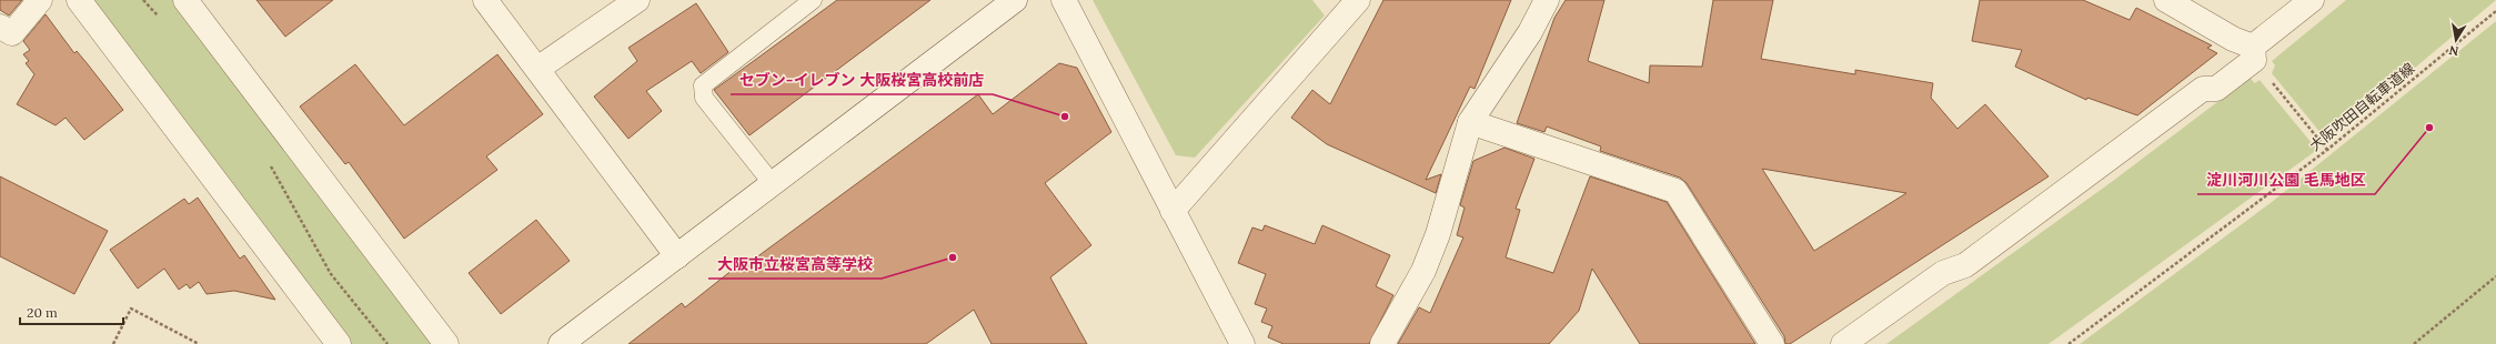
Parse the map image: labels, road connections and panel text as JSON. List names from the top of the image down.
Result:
{
  "streets": {
    "path": ["大阪吹田自転車道線"]
  },
  "places": ["セブン-イレブン 大阪桜宮高校前店", "淀川河川公園 毛馬地区", "大阪市立桜宮高等学校"],
  "scale_bar": "20 m",
  "north": "bottom"
}
